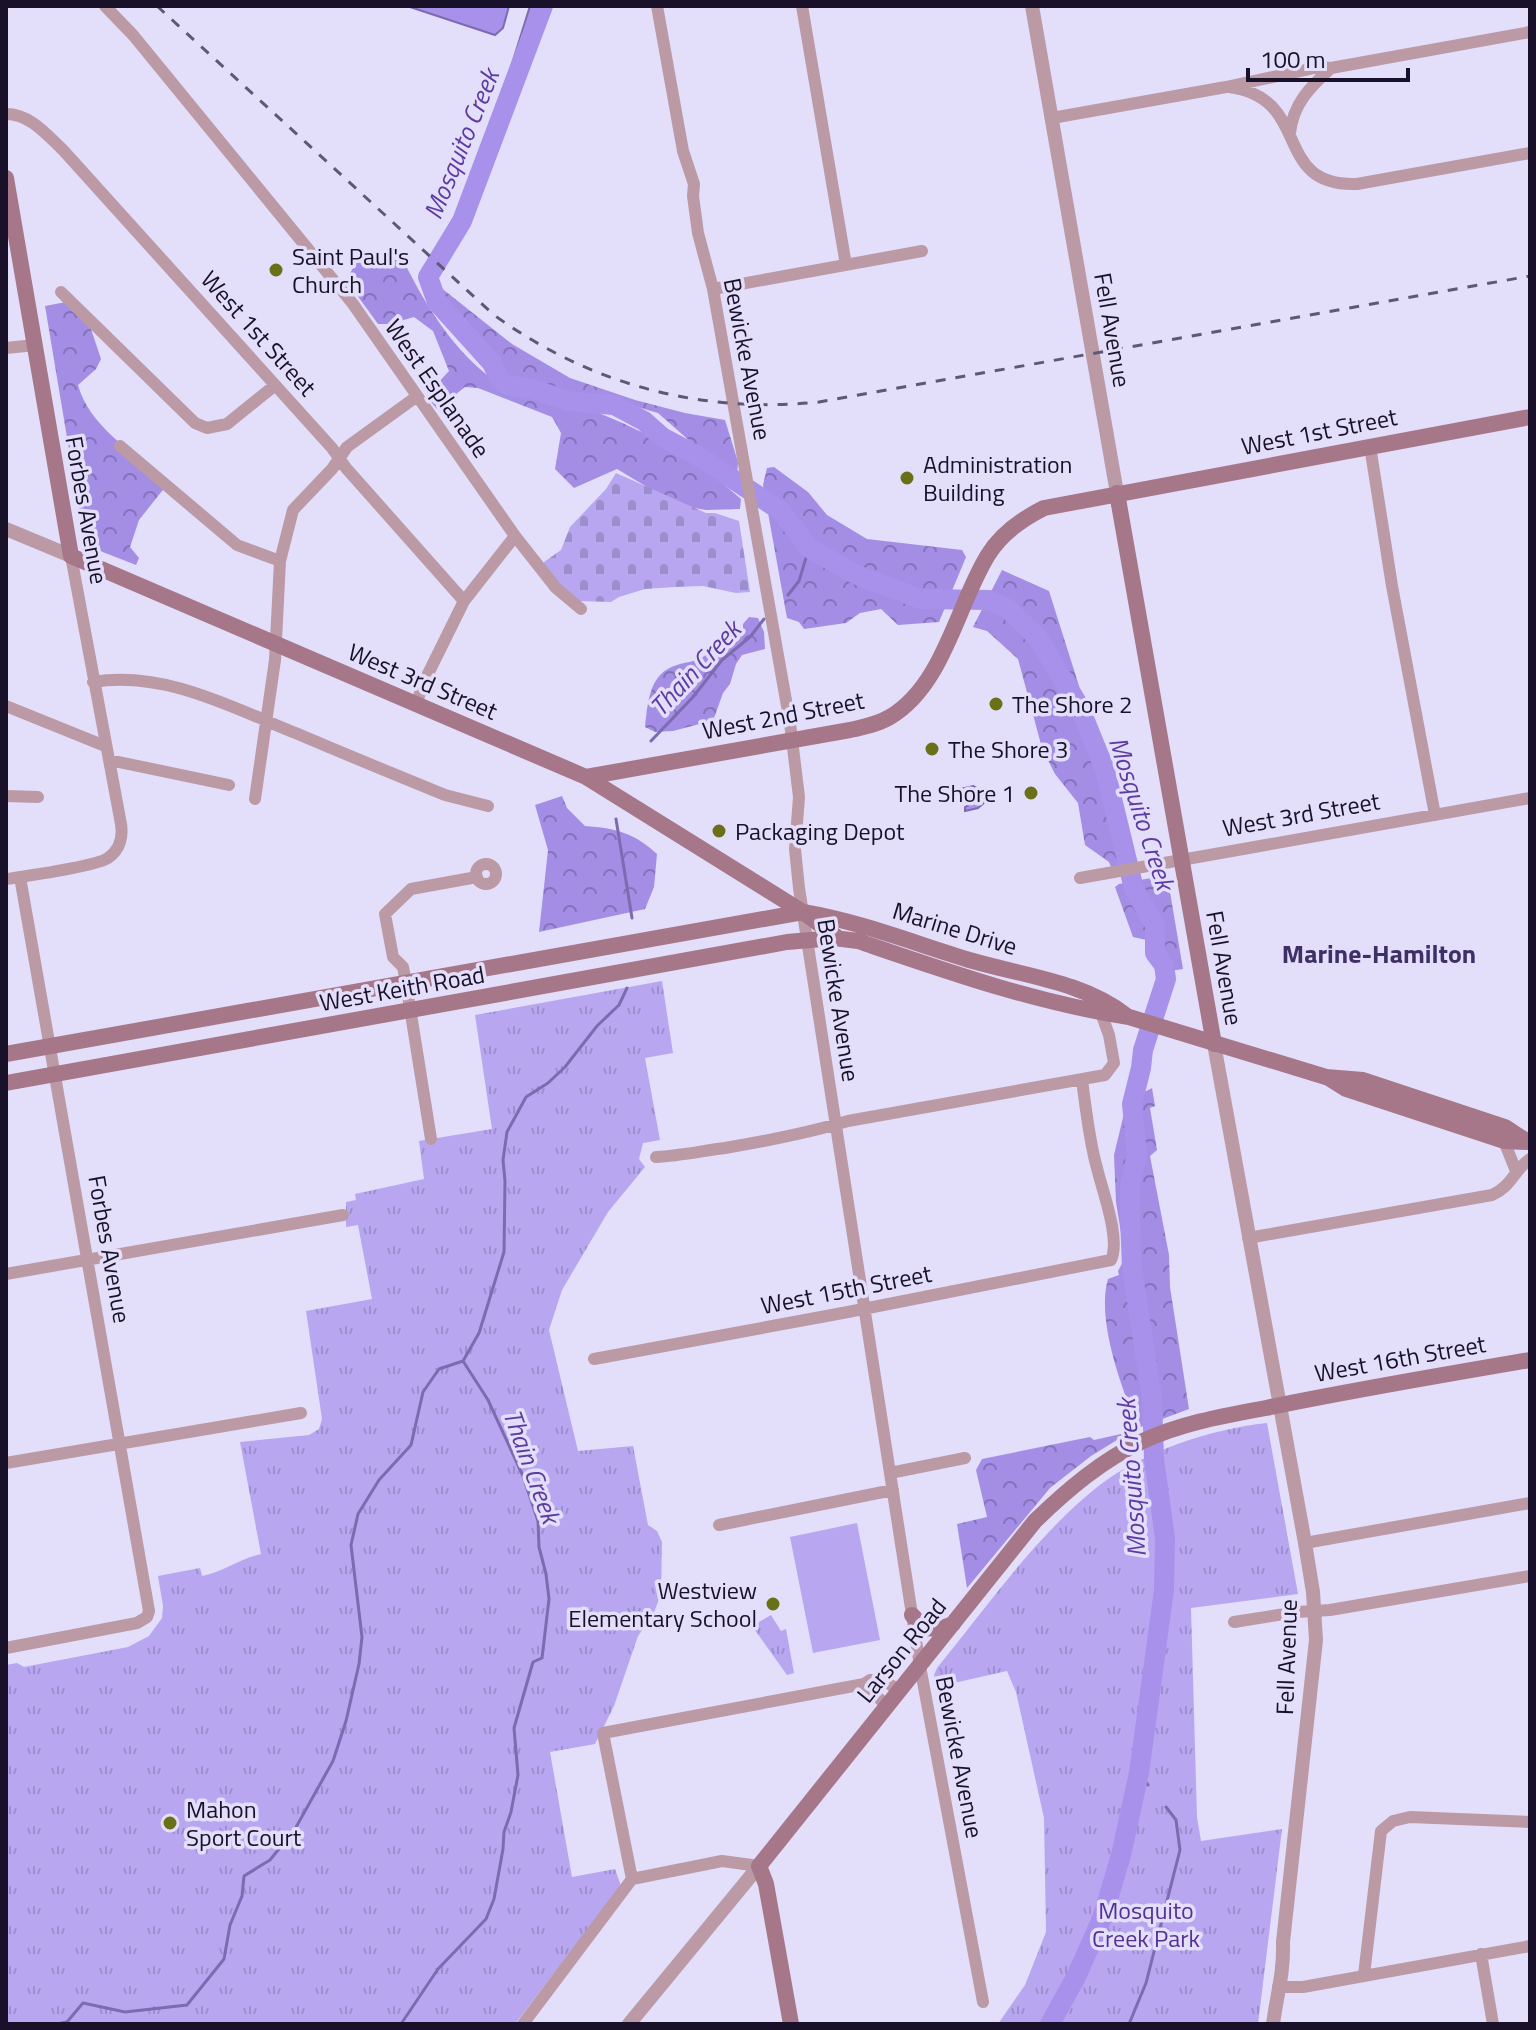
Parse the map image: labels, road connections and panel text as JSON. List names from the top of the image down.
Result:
{
  "streets": {
    "main road": [
      "Fell Avenue",
      "West 1st Street",
      "Forbes Avenue",
      "West 3rd Street",
      "West 2nd Street",
      "Marine Drive",
      "West Keith Road",
      "West 16th Street",
      "Larson Road"
    ],
    "street": ["Bewicke Avenue", "West Esplanade", "West 15th Street"]
  },
  "crossings": [
    ["Fell Avenue", "West 1st Street"],
    ["Fell Avenue", "West 3rd Street"],
    ["Fell Avenue", "West 2nd Street"],
    ["Fell Avenue", "Marine Drive"],
    ["Fell Avenue", "West 16th Street"],
    ["Fell Avenue", "Larson Road"],
    ["West 1st Street", "West 2nd Street"],
    ["Bewicke Avenue", "West 3rd Street"],
    ["Bewicke Avenue", "West 2nd Street"],
    ["Bewicke Avenue", "Marine Drive"],
    ["Bewicke Avenue", "West Keith Road"],
    ["Bewicke Avenue", "West 15th Street"],
    ["Bewicke Avenue", "Larson Road"],
    ["Forbes Avenue", "West 3rd Street"],
    ["Forbes Avenue", "West Keith Road"],
    ["West 3rd Street", "West 2nd Street"],
    ["West 3rd Street", "Marine Drive"],
    ["West 3rd Street", "West Keith Road"],
    ["Marine Drive", "West Keith Road"],
    ["West 16th Street", "Larson Road"]
  ],
  "districts": ["Marine-Hamilton"],
  "water": ["Mosquito Creek", "Thain Creek"],
  "parks": ["Mosquito Creek Park"],
  "places": [
    "Saint Paul's Church",
    "Administration Building",
    "The Shore 2",
    "The Shore 3",
    "The Shore 1",
    "Packaging Depot",
    "Westview Elementary School",
    "Mahon Sport Court"
  ],
  "scale_bar": "100 m"
}
